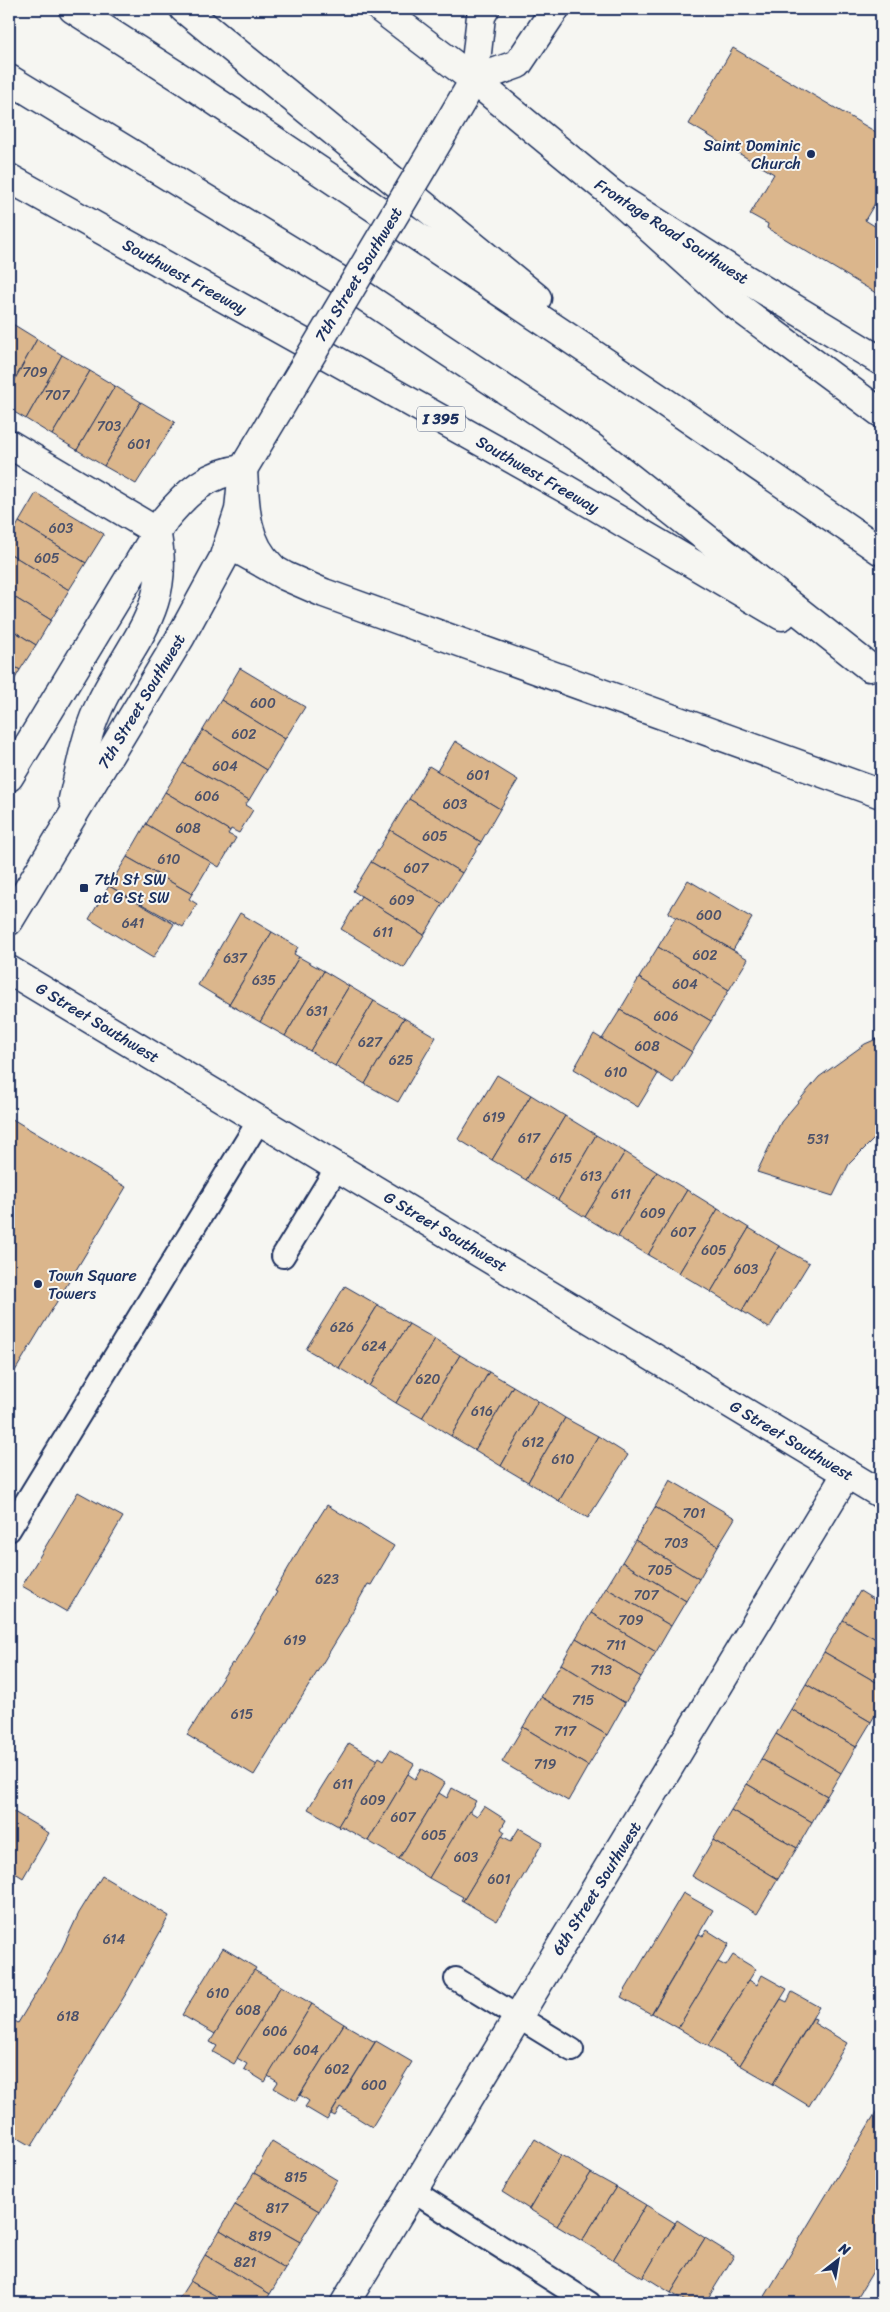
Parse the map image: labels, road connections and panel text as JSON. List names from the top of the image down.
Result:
{
  "streets": {
    "main road": [
      "Frontage Road Southwest",
      "7th Street Southwest",
      "Southwest Freeway",
      "I 395",
      "G Street Southwest",
      "6th Street Southwest"
    ]
  },
  "crossings": [
    ["Frontage Road Southwest", "7th Street Southwest"],
    ["G Street Southwest", "6th Street Southwest"]
  ],
  "places": {
    "other": ["Saint Dominic Church", "Town Square Towers"],
    "transit": ["7th St SW at G St SW"]
  },
  "house_numbers": [
    "709",
    "707",
    "703",
    "601",
    "603",
    "605",
    "600",
    "602",
    "604",
    "601",
    "606",
    "603",
    "608",
    "605",
    "610",
    "607",
    "609",
    "600",
    "641",
    "611",
    "602",
    "637",
    "635",
    "604",
    "631",
    "606",
    "627",
    "608",
    "625",
    "610",
    "619",
    "617",
    "531",
    "615",
    "613",
    "611",
    "609",
    "607",
    "605",
    "603",
    "626",
    "624",
    "620",
    "616",
    "612",
    "610",
    "701",
    "703",
    "705",
    "623",
    "707",
    "709",
    "619",
    "711",
    "713",
    "715",
    "615",
    "717",
    "719",
    "611",
    "609",
    "607",
    "605",
    "603",
    "601",
    "614",
    "610",
    "608",
    "618",
    "606",
    "604",
    "602",
    "600",
    "815",
    "817",
    "819",
    "821"
  ],
  "north": "top right"
}
